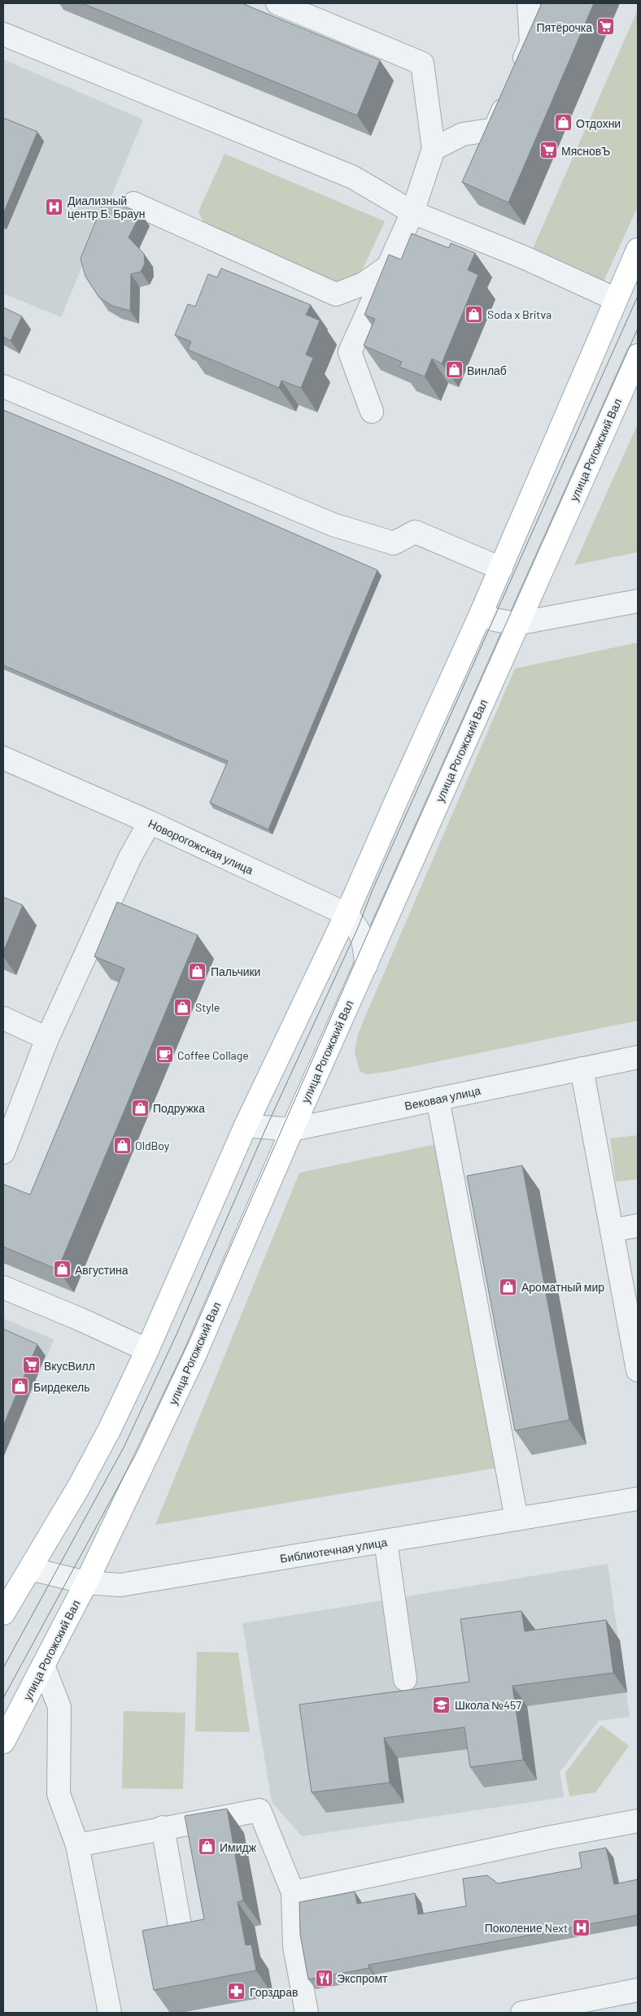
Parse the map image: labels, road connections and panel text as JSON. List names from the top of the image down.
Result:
{
  "streets": {
    "main road": ["улица Рогожский Вал"],
    "street": ["Новорогожская улица", "Вековая улица", "Библиотечная улица"]
  },
  "crossings": [
    ["улица Рогожский Вал", "Новорогожская улица"],
    ["улица Рогожский Вал", "Вековая улица"],
    ["улица Рогожский Вал", "Библиотечная улица"]
  ],
  "places": {
    "supermarket": ["Пятёрочка", "МясновЪ", "ВкусВилл"],
    "shop": [
      "Отдохни",
      "Soda x Britva",
      "Винлаб",
      "Пальчики",
      "Style",
      "Подружка",
      "OldBoy",
      "Августина",
      "Ароматный мир",
      "Бирдекель",
      "Имидж"
    ],
    "hospital": ["Диализный центр Б. Браун", "Поколение Next"],
    "cafe": ["Coffee Collage"],
    "school or university": ["Школа №457"],
    "restaurant": ["Экспромт"],
    "pharmacy": ["Горздрав"]
  }
}
